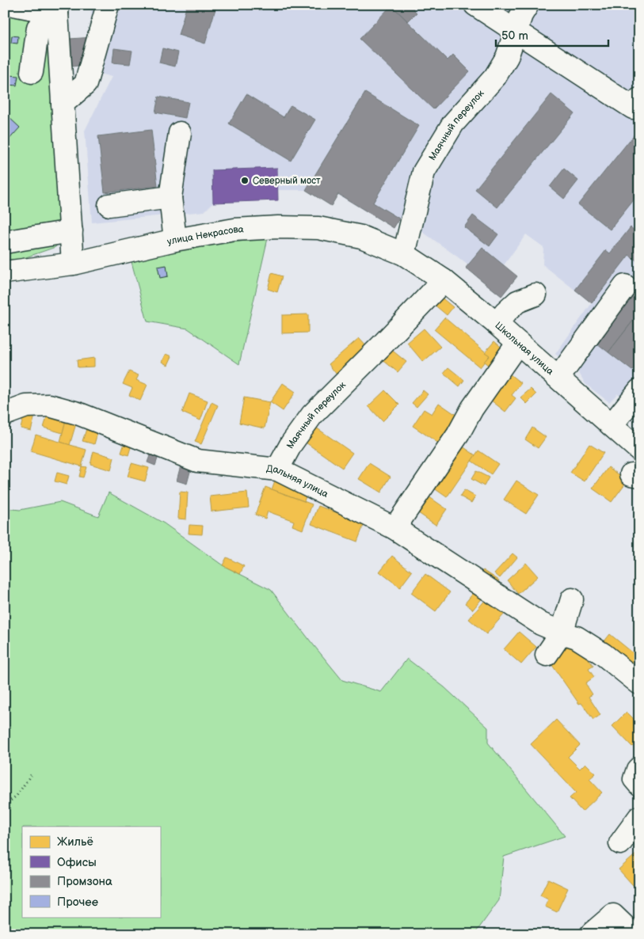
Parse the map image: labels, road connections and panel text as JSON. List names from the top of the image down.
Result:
{
  "streets": {
    "street": [
      "Маячный переулок",
      "улица Некрасова",
      "Школьная улица",
      "Дальняя улица"
    ]
  },
  "crossings": [
    ["Маячный переулок", "улица Некрасова"],
    ["Маячный переулок", "Школьная улица"],
    ["Маячный переулок", "Дальняя улица"],
    ["улица Некрасова", "Школьная улица"]
  ],
  "places": ["Северный мост"],
  "legend": [
    "Жильё",
    "Офисы",
    "Промзона",
    "Прочее"
  ],
  "scale_bar": "50 m"
}
